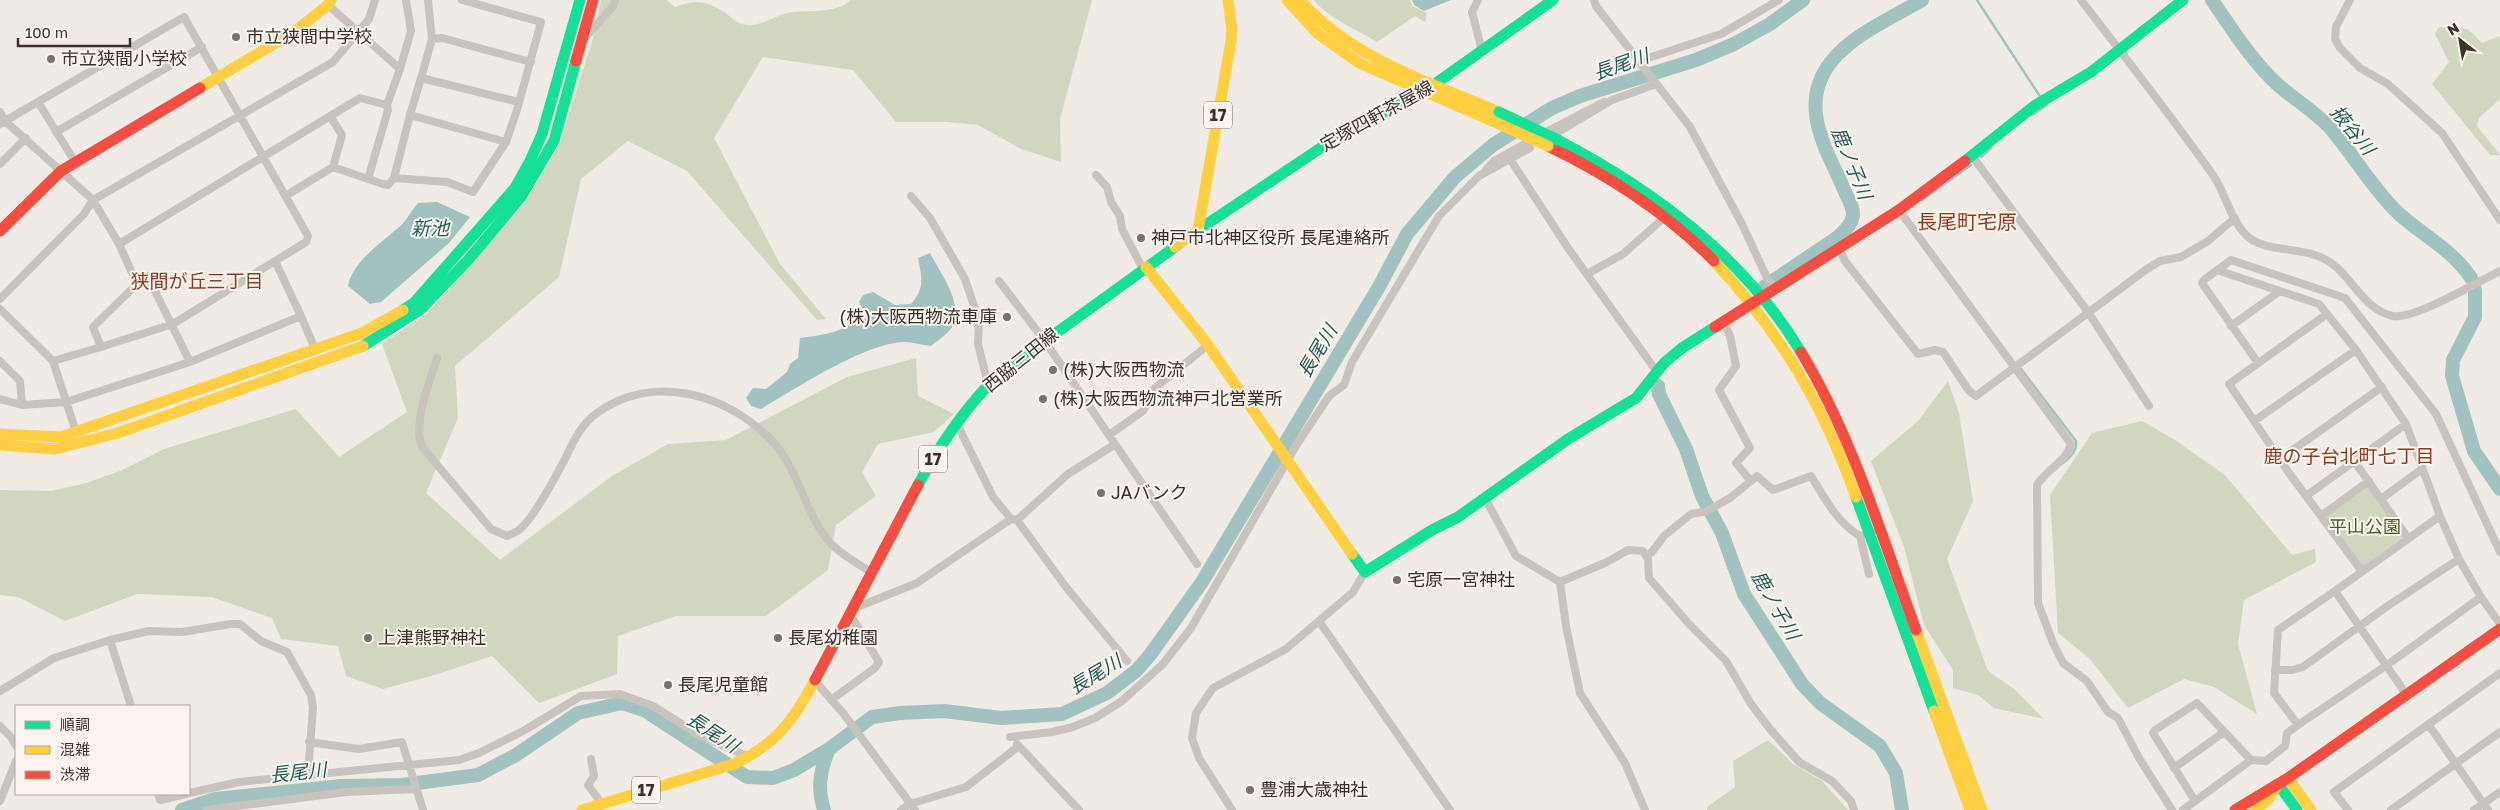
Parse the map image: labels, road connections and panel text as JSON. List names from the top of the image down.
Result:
{
  "streets": {
    "street": ["17", "定塚四軒茶屋線", "西脇三田線"]
  },
  "crossings": [
    ["17", "定塚四軒茶屋線"],
    ["17", "西脇三田線"],
    ["定塚四軒茶屋線", "西脇三田線"]
  ],
  "districts": ["長尾町宅原", "狭間が丘三丁目", "鹿の子台北町七丁目"],
  "water": [
    "長尾川",
    "掖谷川",
    "鹿ノ子川",
    "新池"
  ],
  "parks": ["平山公園"],
  "places": [
    "市立狭間中学校",
    "市立狭間小学校",
    "神戸市北神区役所 長尾連絡所",
    "(株)大阪西物流車庫",
    "(株)大阪西物流",
    "(株)大阪西物流神戸北営業所",
    "JAバンク",
    "宅原一宮神社",
    "上津熊野神社",
    "長尾幼稚園",
    "長尾児童館",
    "豊浦大歳神社"
  ],
  "legend": ["順調", "混雑", "渋滞"],
  "scale_bar": "100 m",
  "north": "top left"
}
